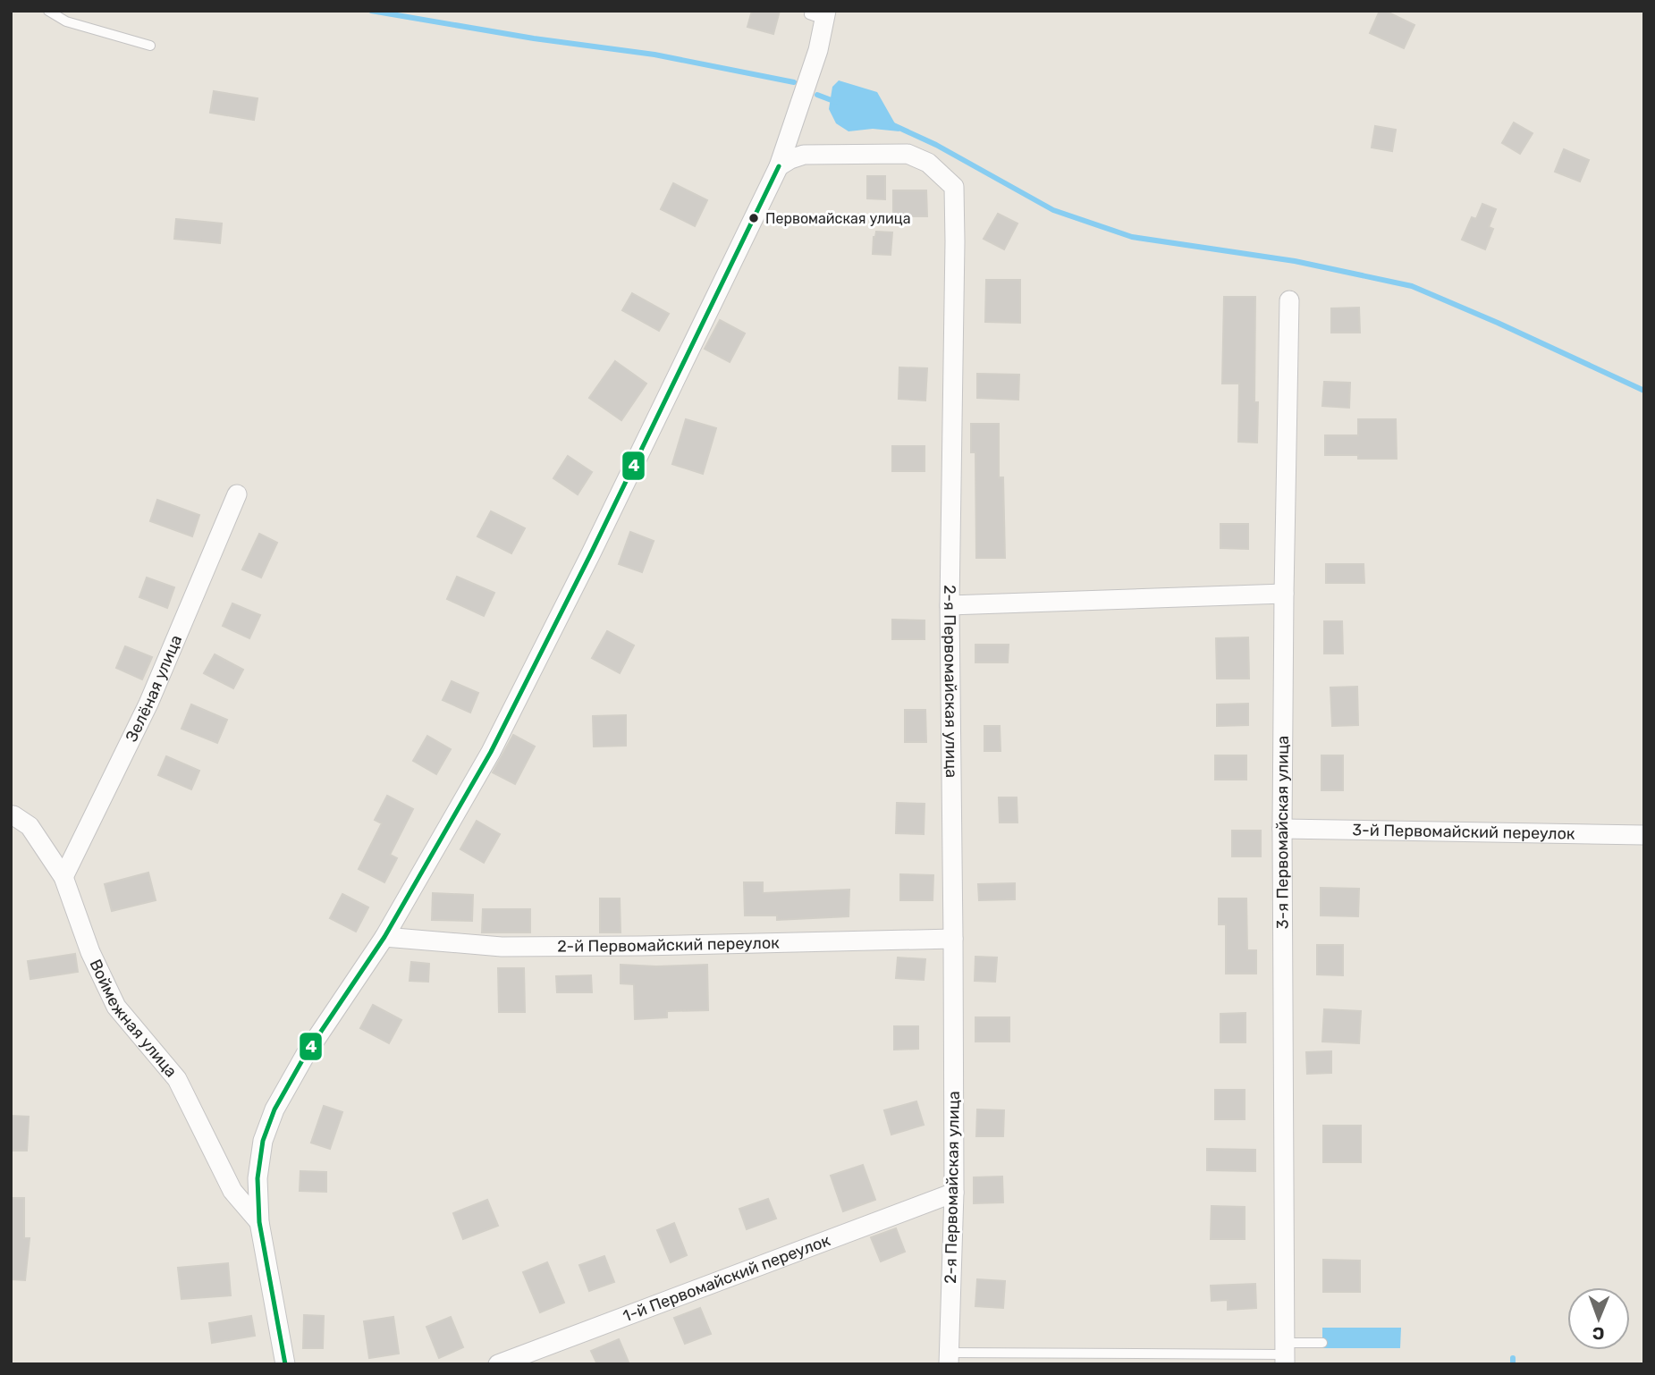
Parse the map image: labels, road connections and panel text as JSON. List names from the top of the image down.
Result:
{
  "streets": {
    "street": [
      "2-я Первомайская улица",
      "Зелёная улица",
      "3-й Первомайский переулок",
      "3-я Первомайская улица",
      "2-й Первомайский переулок",
      "Воймежная улица",
      "1-й Первомайский переулок"
    ]
  },
  "crossings": [
    ["2-я Первомайская улица", "2-й Первомайский переулок"],
    ["2-я Первомайская улица", "1-й Первомайский переулок"],
    ["Зелёная улица", "Воймежная улица"],
    ["3-й Первомайский переулок", "3-я Первомайская улица"]
  ],
  "places": ["Первомайская улица"],
  "lines": ["transit line 4"],
  "north": "bottom"
}
